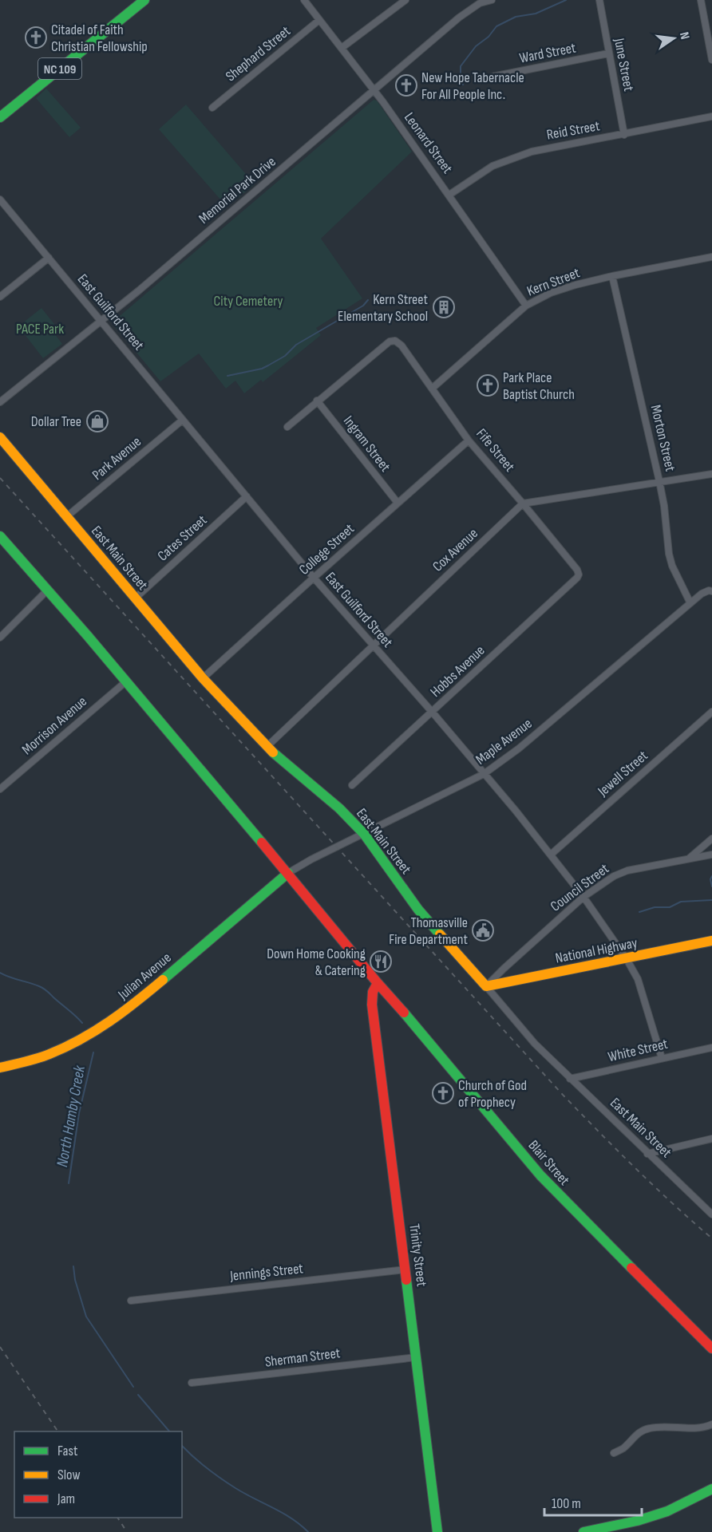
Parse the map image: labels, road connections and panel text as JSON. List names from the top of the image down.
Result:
{
  "streets": {
    "street": [
      "Ward Street",
      "Shephard Street",
      "June Street",
      "NC 109",
      "Reid Street",
      "Leonard Street",
      "Memorial Park Drive",
      "Kern Street",
      "East Guilford Street",
      "Morton Street",
      "Ingram Street",
      "Fife Street",
      "Park Avenue",
      "Cates Street",
      "College Street",
      "Cox Avenue",
      "East Main Street",
      "Hobbs Avenue",
      "Morrison Avenue",
      "Maple Avenue",
      "Jewell Street",
      "Council Street",
      "National Highway",
      "Julian Avenue",
      "White Street",
      "Blair Street",
      "Trinity Street",
      "Jennings Street",
      "Sherman Street"
    ]
  },
  "crossings": [
    ["Ward Street", "June Street"],
    ["Shephard Street", "Leonard Street"],
    ["June Street", "Reid Street"],
    ["Reid Street", "Leonard Street"],
    ["Leonard Street", "Memorial Park Drive"],
    ["Leonard Street", "Kern Street"],
    ["Memorial Park Drive", "East Guilford Street"],
    ["Kern Street", "Morton Street"],
    ["Kern Street", "Fife Street"],
    ["East Guilford Street", "Park Avenue"],
    ["East Guilford Street", "Cates Street"],
    ["East Guilford Street", "College Street"],
    ["East Guilford Street", "Cox Avenue"],
    ["East Guilford Street", "Hobbs Avenue"],
    ["East Guilford Street", "Maple Avenue"],
    ["East Guilford Street", "Jewell Street"],
    ["East Guilford Street", "Council Street"],
    ["East Guilford Street", "National Highway"],
    ["East Guilford Street", "White Street"],
    ["Morton Street", "Maple Avenue"],
    ["Ingram Street", "Fife Street"],
    ["Ingram Street", "College Street"],
    ["Fife Street", "College Street"],
    ["Fife Street", "Cox Avenue"],
    ["Fife Street", "Hobbs Avenue"],
    ["Park Avenue", "East Main Street"],
    ["Cates Street", "East Main Street"],
    ["College Street", "East Main Street"],
    ["Cox Avenue", "East Main Street"],
    ["East Main Street", "Maple Avenue"],
    ["East Main Street", "Council Street"],
    ["East Main Street", "National Highway"],
    ["East Main Street", "White Street"],
    ["Maple Avenue", "Julian Avenue"],
    ["Council Street", "National Highway"],
    ["Blair Street", "Trinity Street"],
    ["Trinity Street", "Jennings Street"],
    ["Trinity Street", "Sherman Street"]
  ],
  "water": ["North Hamby Creek"],
  "parks": ["City Cemetery", "PACE Park"],
  "places": {
    "church": [
      "Citadel of Faith Christian Fellowship",
      "New Hope Tabernacle For All People Inc.",
      "Park Place Baptist Church",
      "Church of God of Prophecy"
    ],
    "building": ["Kern Street Elementary School"],
    "shop": ["Dollar Tree"],
    "public building": ["Thomasville Fire Department"],
    "restaurant": ["Down Home Cooking & Catering"]
  },
  "legend": ["Fast", "Slow", "Jam"],
  "scale_bar": "100 m",
  "north": "right"
}
